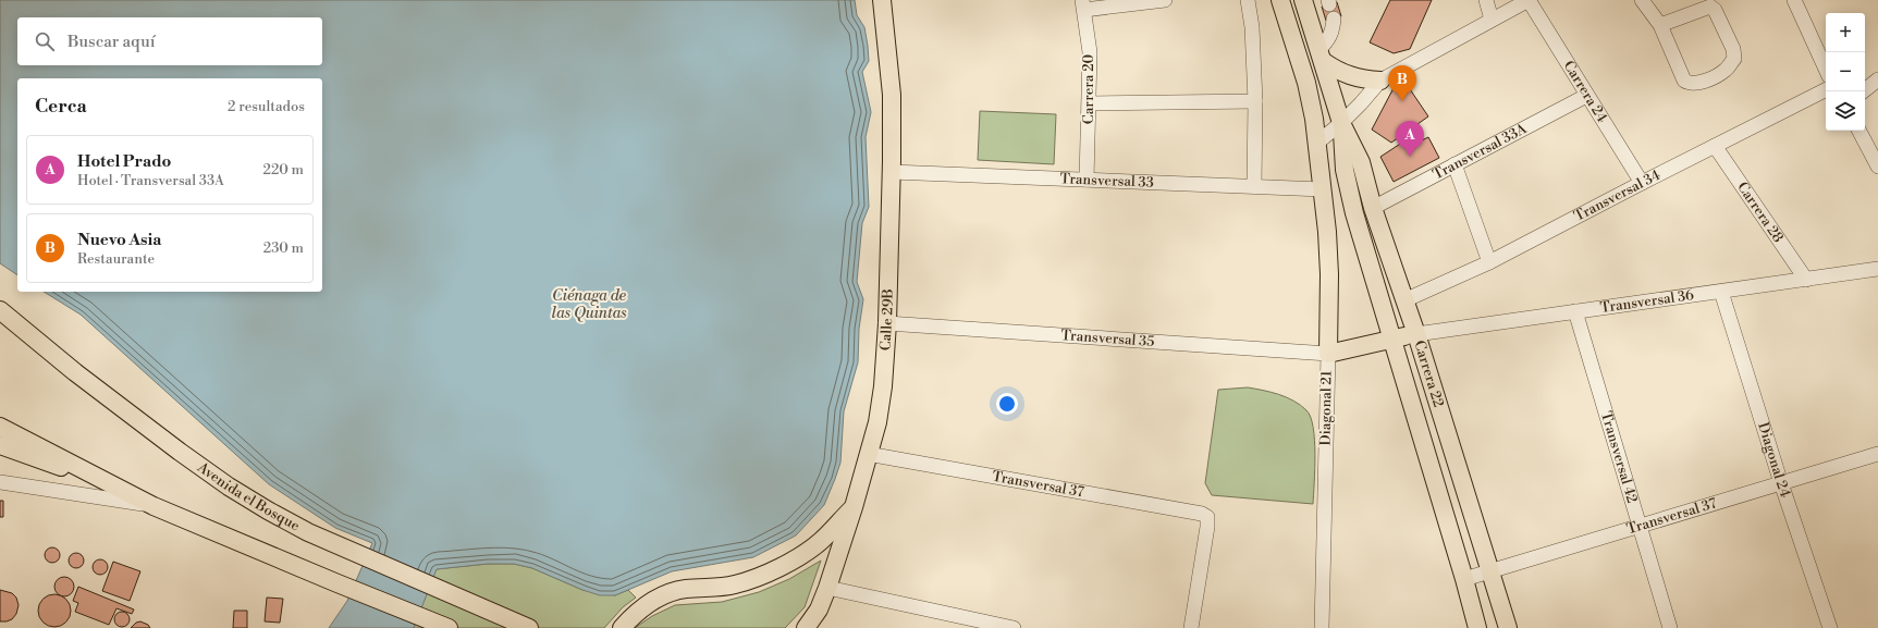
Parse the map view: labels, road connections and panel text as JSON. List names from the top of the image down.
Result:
{
  "streets": {
    "main road": [
      "Calle 29B",
      "Carrera 22",
      "Diagonal 21",
      "Avenida el Bosque"
    ],
    "street": [
      "Carrera 20",
      "Carrera 24",
      "Transversal 33A",
      "Transversal 33",
      "Transversal 34",
      "Carrera 28",
      "Transversal 36",
      "Transversal 35",
      "Transversal 42",
      "Diagonal 24",
      "Transversal 37"
    ]
  },
  "crossings": [
    ["Carrera 20", "Transversal 33"],
    ["Carrera 24", "Transversal 33A"],
    ["Carrera 24", "Transversal 34"],
    ["Transversal 33A", "Carrera 22"],
    ["Transversal 33", "Calle 29B"],
    ["Transversal 33", "Diagonal 21"],
    ["Transversal 34", "Carrera 28"],
    ["Transversal 34", "Carrera 22"],
    ["Carrera 28", "Transversal 36"],
    ["Transversal 36", "Carrera 22"],
    ["Transversal 36", "Transversal 42"],
    ["Transversal 36", "Diagonal 24"],
    ["Calle 29B", "Transversal 35"],
    ["Calle 29B", "Transversal 37"],
    ["Transversal 35", "Diagonal 21"],
    ["Carrera 22", "Transversal 37"],
    ["Transversal 42", "Transversal 37"],
    ["Diagonal 24", "Transversal 37"]
  ],
  "water": ["Ciénaga de las Quintas"],
  "page": {
    "map_buttons": ["+", "−"],
    "search": "Buscar aquí",
    "pins": ["B", "A"],
    "heading": ["Cerca", "2 resultados"],
    "list": [
      {
        "mark": "A",
        "name": "Hotel Prado",
        "note": "Hotel · Transversal 33A",
        "value": "220 m"
      },
      {
        "mark": "B",
        "name": "Nuevo Asia",
        "note": "Restaurante",
        "value": "230 m"
      }
    ]
  }
}
